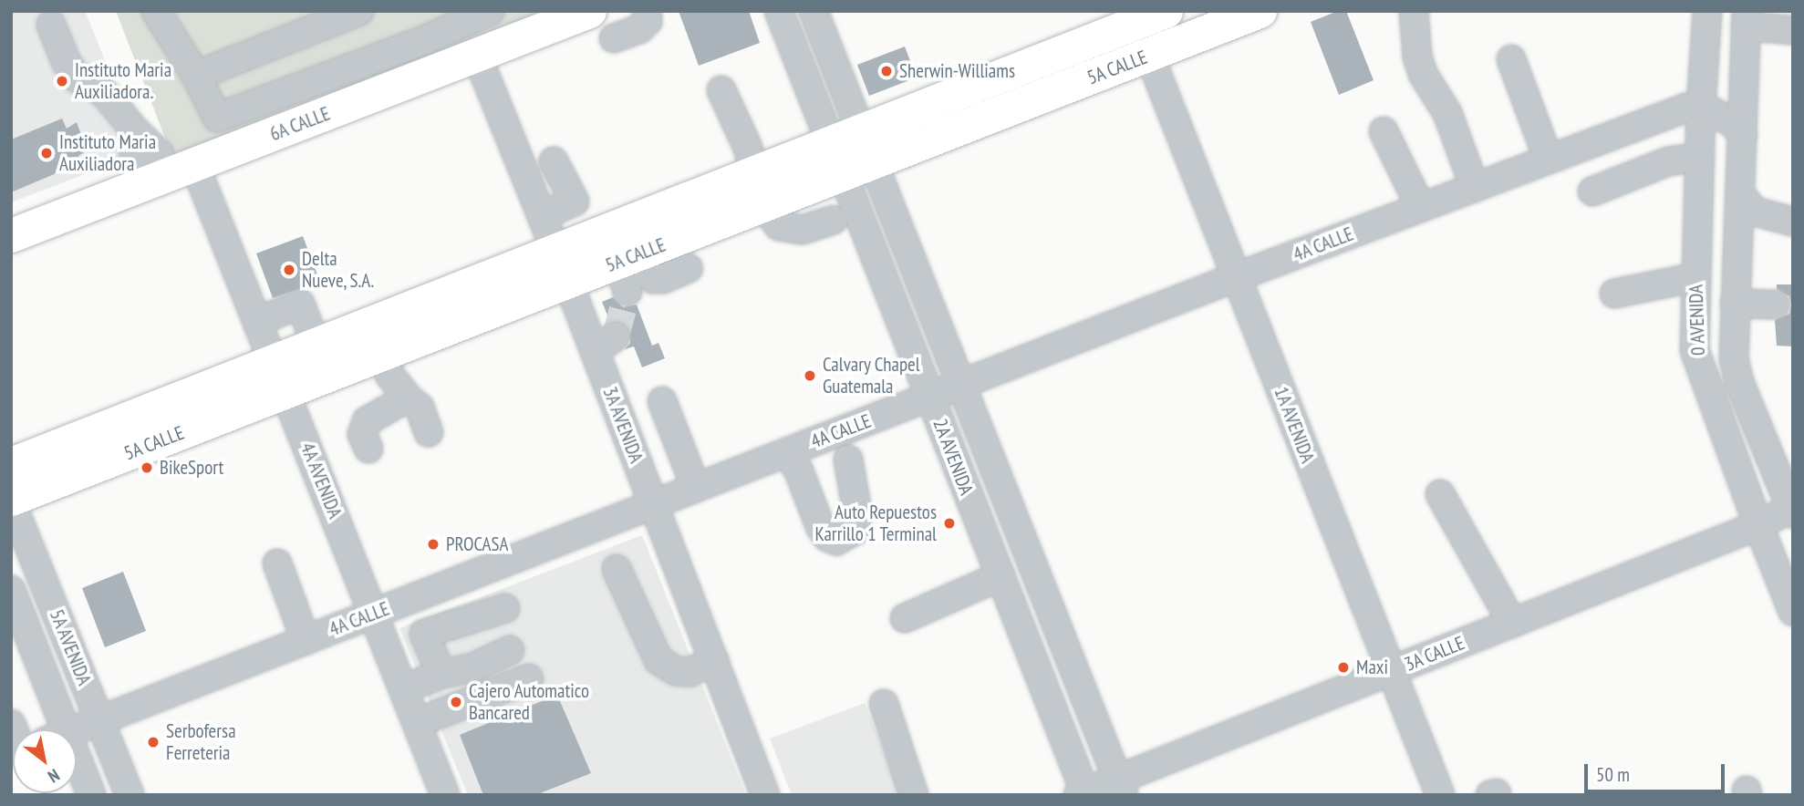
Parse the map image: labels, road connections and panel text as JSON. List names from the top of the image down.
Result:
{
  "streets": {
    "main road": ["5A CALLE", "6A CALLE"],
    "street": [
      "4A CALLE",
      "0 AVENIDA",
      "3A AVENIDA",
      "1A AVENIDA",
      "2A AVENIDA",
      "4A AVENIDA",
      "5A AVENIDA",
      "3A CALLE"
    ]
  },
  "crossings": [
    ["5A CALLE", "3A AVENIDA"],
    ["5A CALLE", "1A AVENIDA"],
    ["5A CALLE", "2A AVENIDA"],
    ["5A CALLE", "4A AVENIDA"],
    ["5A CALLE", "5A AVENIDA"],
    ["6A CALLE", "3A AVENIDA"],
    ["6A CALLE", "4A AVENIDA"],
    ["4A CALLE", "0 AVENIDA"],
    ["4A CALLE", "3A AVENIDA"],
    ["4A CALLE", "1A AVENIDA"],
    ["4A CALLE", "2A AVENIDA"],
    ["4A CALLE", "4A AVENIDA"],
    ["4A CALLE", "5A AVENIDA"],
    ["0 AVENIDA", "3A CALLE"],
    ["1A AVENIDA", "3A CALLE"],
    ["2A AVENIDA", "3A CALLE"]
  ],
  "places": [
    "Sherwin-Williams",
    "Instituto Maria Auxiliadora.",
    "Instituto Maria Auxiliadora",
    "Delta Nueve, S.A.",
    "Calvary Chapel Guatemala",
    "BikeSport",
    "Auto Repuestos Karrillo 1 Terminal",
    "PROCASA",
    "Maxi",
    "Cajero Automatico Bancared",
    "Serbofersa Ferreteria"
  ],
  "scale_bar": "50 m",
  "north": "bottom right"
}
